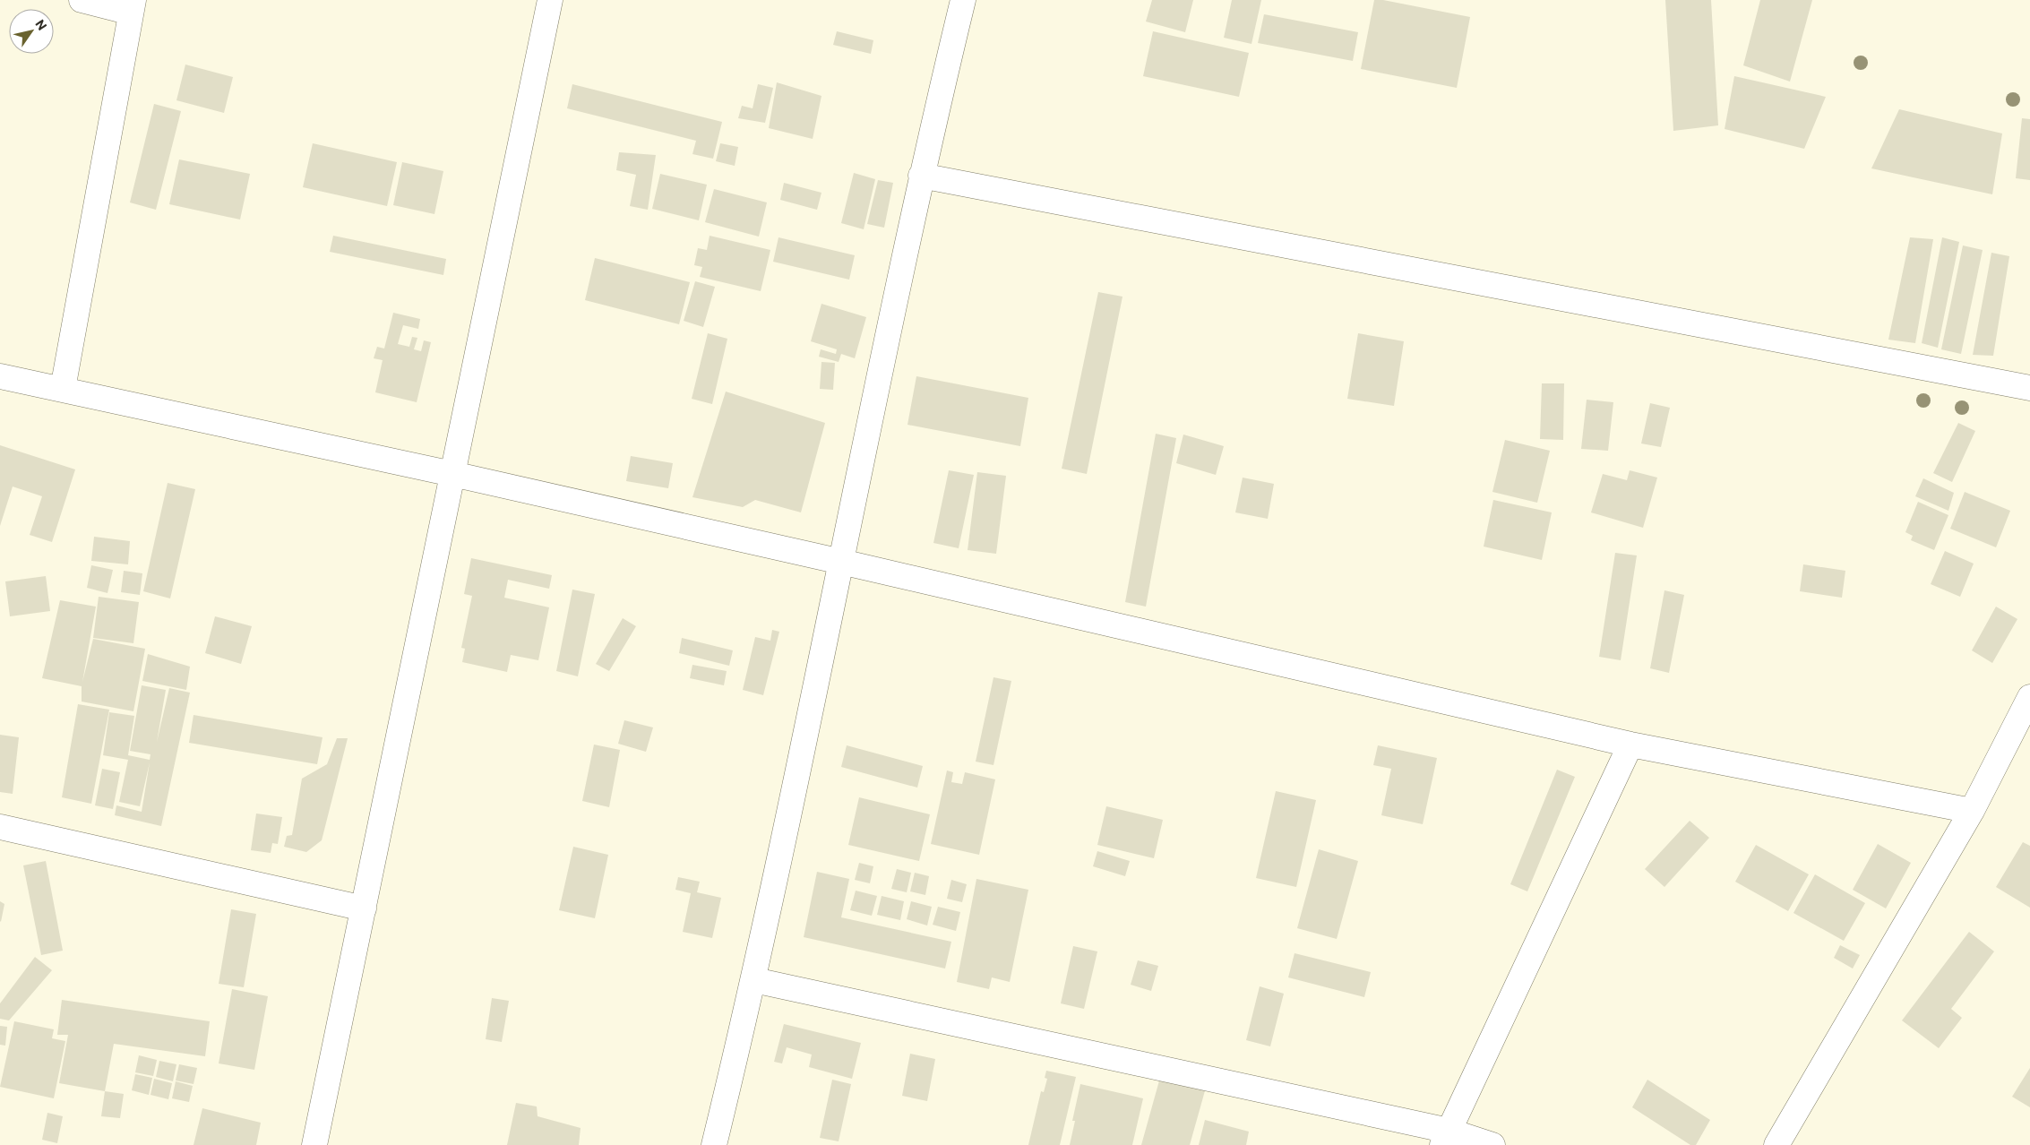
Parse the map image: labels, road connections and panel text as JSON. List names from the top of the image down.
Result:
{
  "north": "top right"
}
